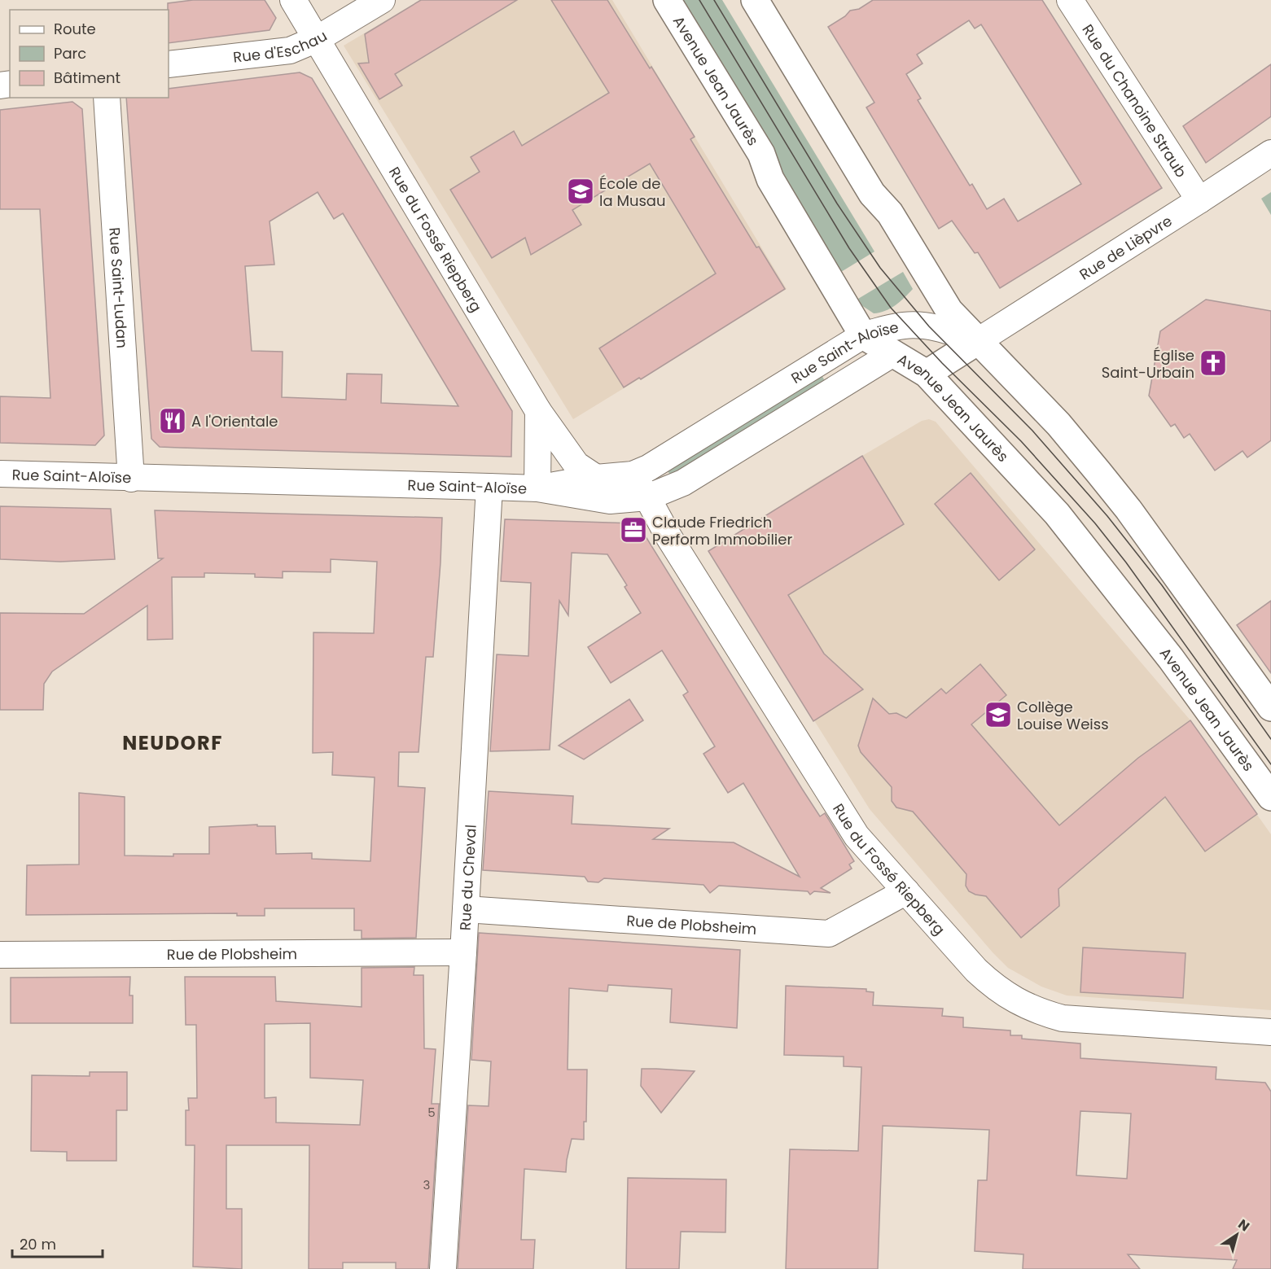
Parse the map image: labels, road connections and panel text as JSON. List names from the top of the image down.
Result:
{
  "streets": {
    "main road": ["Avenue Jean Jaurès"],
    "street": [
      "Rue d'Eschau",
      "Rue du Chanoine Straub",
      "Rue du Fossé Riepberg",
      "Rue de Lièpvre",
      "Rue Saint-Ludan",
      "Rue Saint-Aloïse",
      "Rue du Cheval",
      "Rue de Plobsheim"
    ]
  },
  "crossings": [
    ["Rue d'Eschau", "Rue du Fossé Riepberg"],
    ["Avenue Jean Jaurès", "Rue Saint-Aloïse"],
    ["Rue du Chanoine Straub", "Rue de Lièpvre"],
    ["Rue du Fossé Riepberg", "Rue Saint-Aloïse"],
    ["Rue du Fossé Riepberg", "Rue de Plobsheim"],
    ["Rue de Lièpvre", "Rue Saint-Aloïse"],
    ["Rue Saint-Ludan", "Rue Saint-Aloïse"],
    ["Rue Saint-Aloïse", "Rue du Cheval"],
    ["Rue du Cheval", "Rue de Plobsheim"]
  ],
  "districts": ["NEUDORF"],
  "places": {
    "school or university": ["École de la Musau", "Collège Louise Weiss"],
    "church": ["Église Saint-Urbain"],
    "restaurant": ["A l'Orientale"],
    "office": ["Claude Friedrich Perform Immobilier"]
  },
  "house_numbers": ["5", "3"],
  "legend": ["Route", "Parc", "Bâtiment"],
  "scale_bar": "20 m",
  "north": "top right"
}
